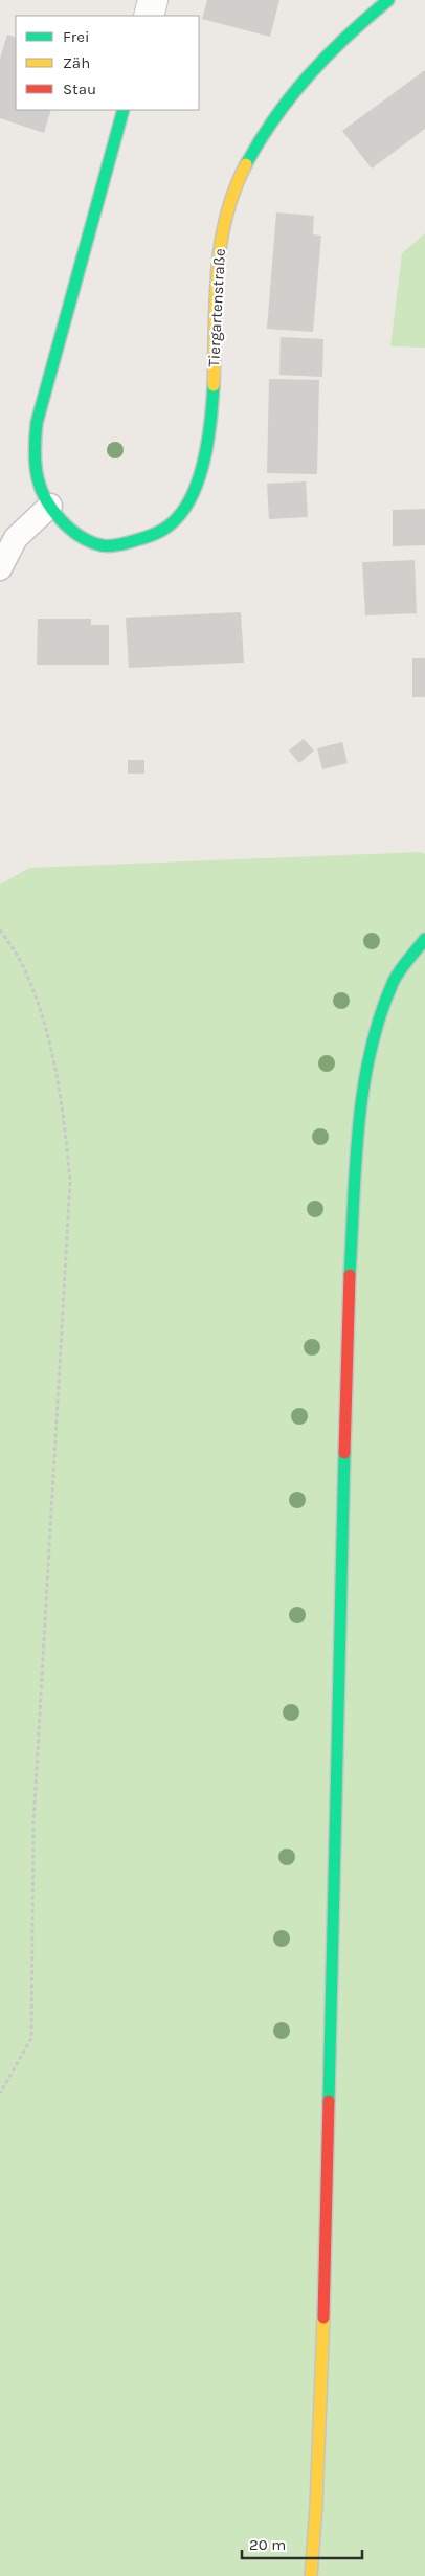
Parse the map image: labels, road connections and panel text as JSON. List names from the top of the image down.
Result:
{
  "streets": {
    "main road": ["Tiergartenstraße"]
  },
  "legend": ["Frei", "Zäh", "Stau"],
  "scale_bar": "20 m"
}
